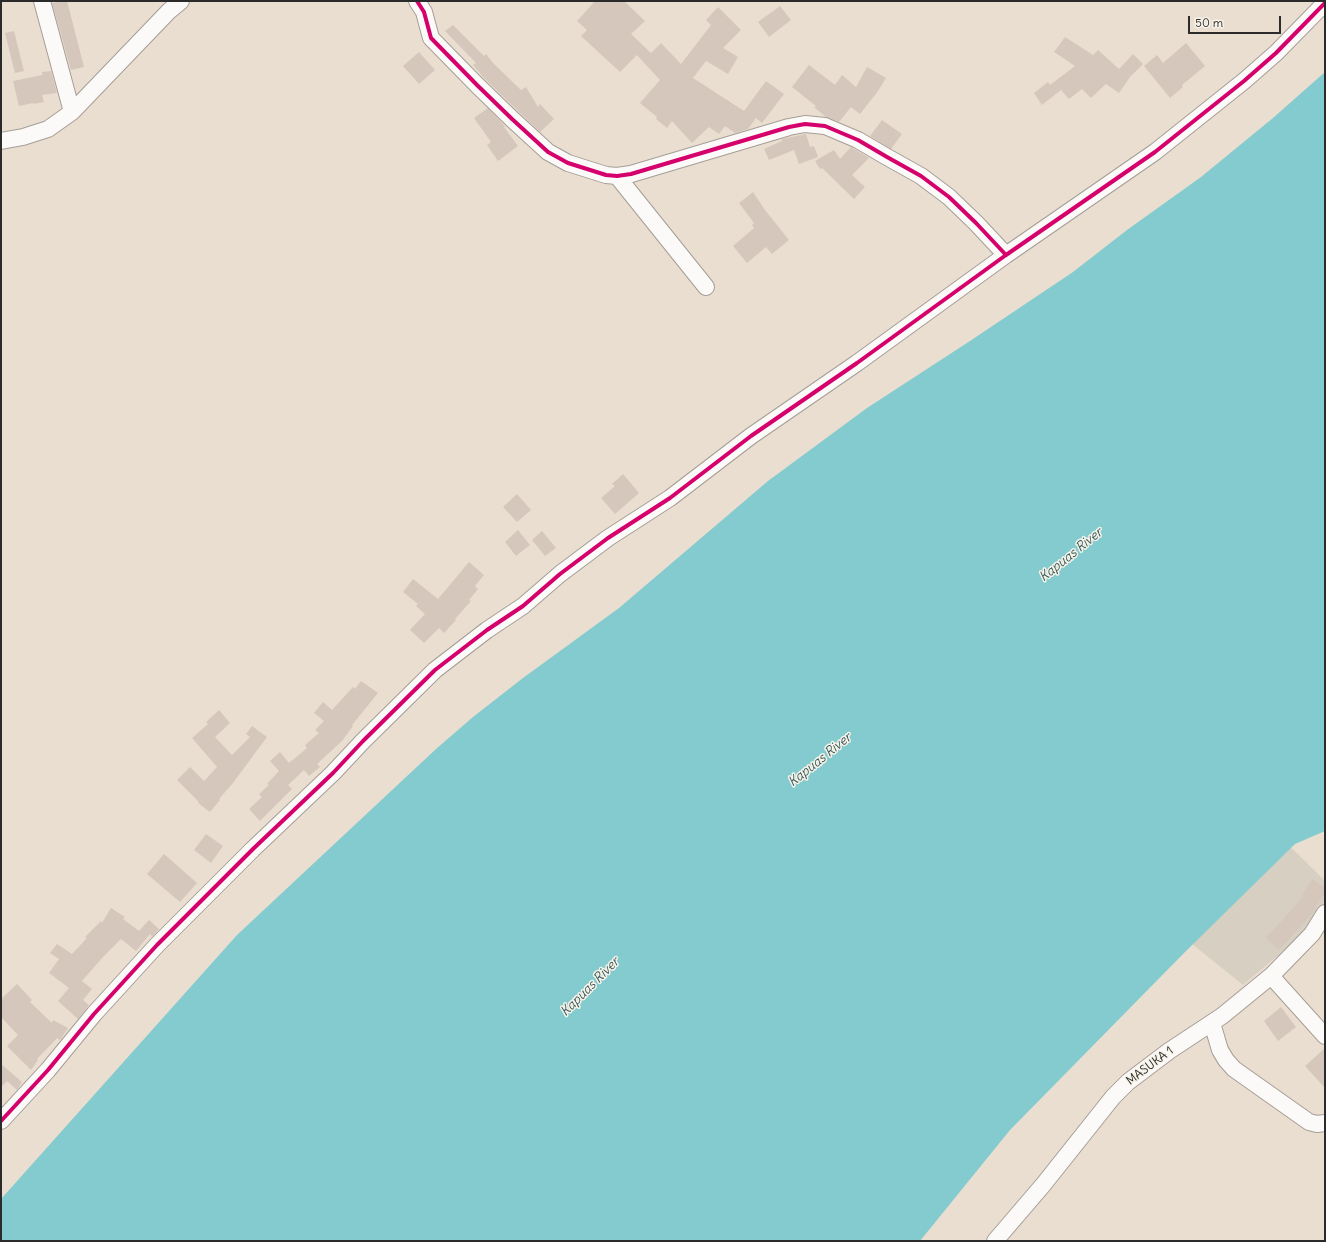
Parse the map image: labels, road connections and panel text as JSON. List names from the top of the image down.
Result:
{
  "streets": {
    "street": ["MASUKA 1"]
  },
  "water": ["Kapuas River"],
  "scale_bar": "50 m"
}
